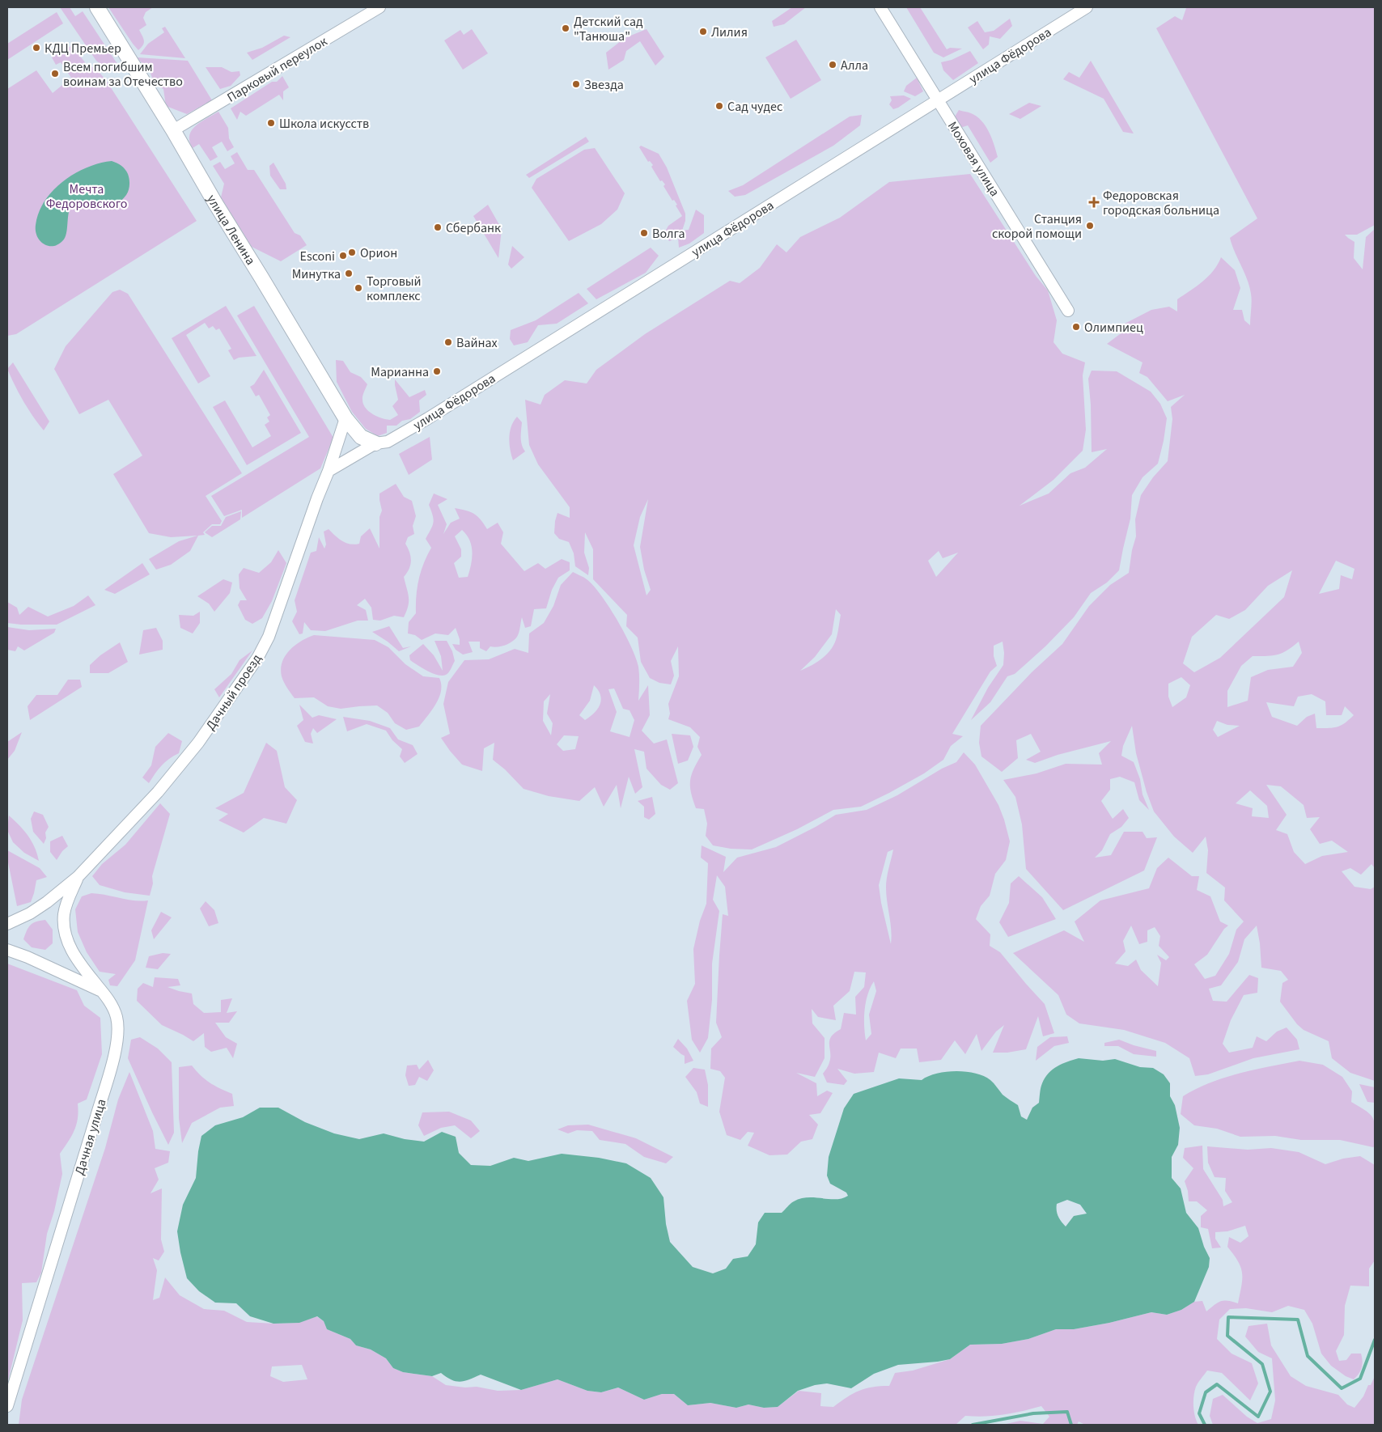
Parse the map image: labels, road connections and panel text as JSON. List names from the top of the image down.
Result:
{
  "streets": {
    "street": [
      "улица Фёдорова",
      "Парковый переулок",
      "Моховая улица",
      "улица Ленина",
      "Дачный проезд",
      "Дачная улица"
    ]
  },
  "crossings": [
    ["улица Фёдорова", "Моховая улица"],
    ["улица Фёдорова", "улица Ленина"],
    ["улица Фёдорова", "Дачный проезд"],
    ["Парковый переулок", "улица Ленина"],
    ["улица Ленина", "Дачный проезд"],
    ["Дачный проезд", "Дачная улица"]
  ],
  "parks": ["Мечта Федоровского"],
  "places": {
    "other": [
      "Детский сад \"Танюша\"",
      "Лилия",
      "КДЦ Премьер",
      "Алла",
      "Всем погибшим воинам за Отечество",
      "Звезда",
      "Сад чудес",
      "Школа искусств",
      "Станция скорой помощи",
      "Сбербанк",
      "Волга",
      "Орион",
      "Esconi",
      "Минутка",
      "Торговый комплекс",
      "Олимпиец",
      "Вайнах",
      "Марианна"
    ],
    "health": ["Федоровская городская больница"]
  }
}
